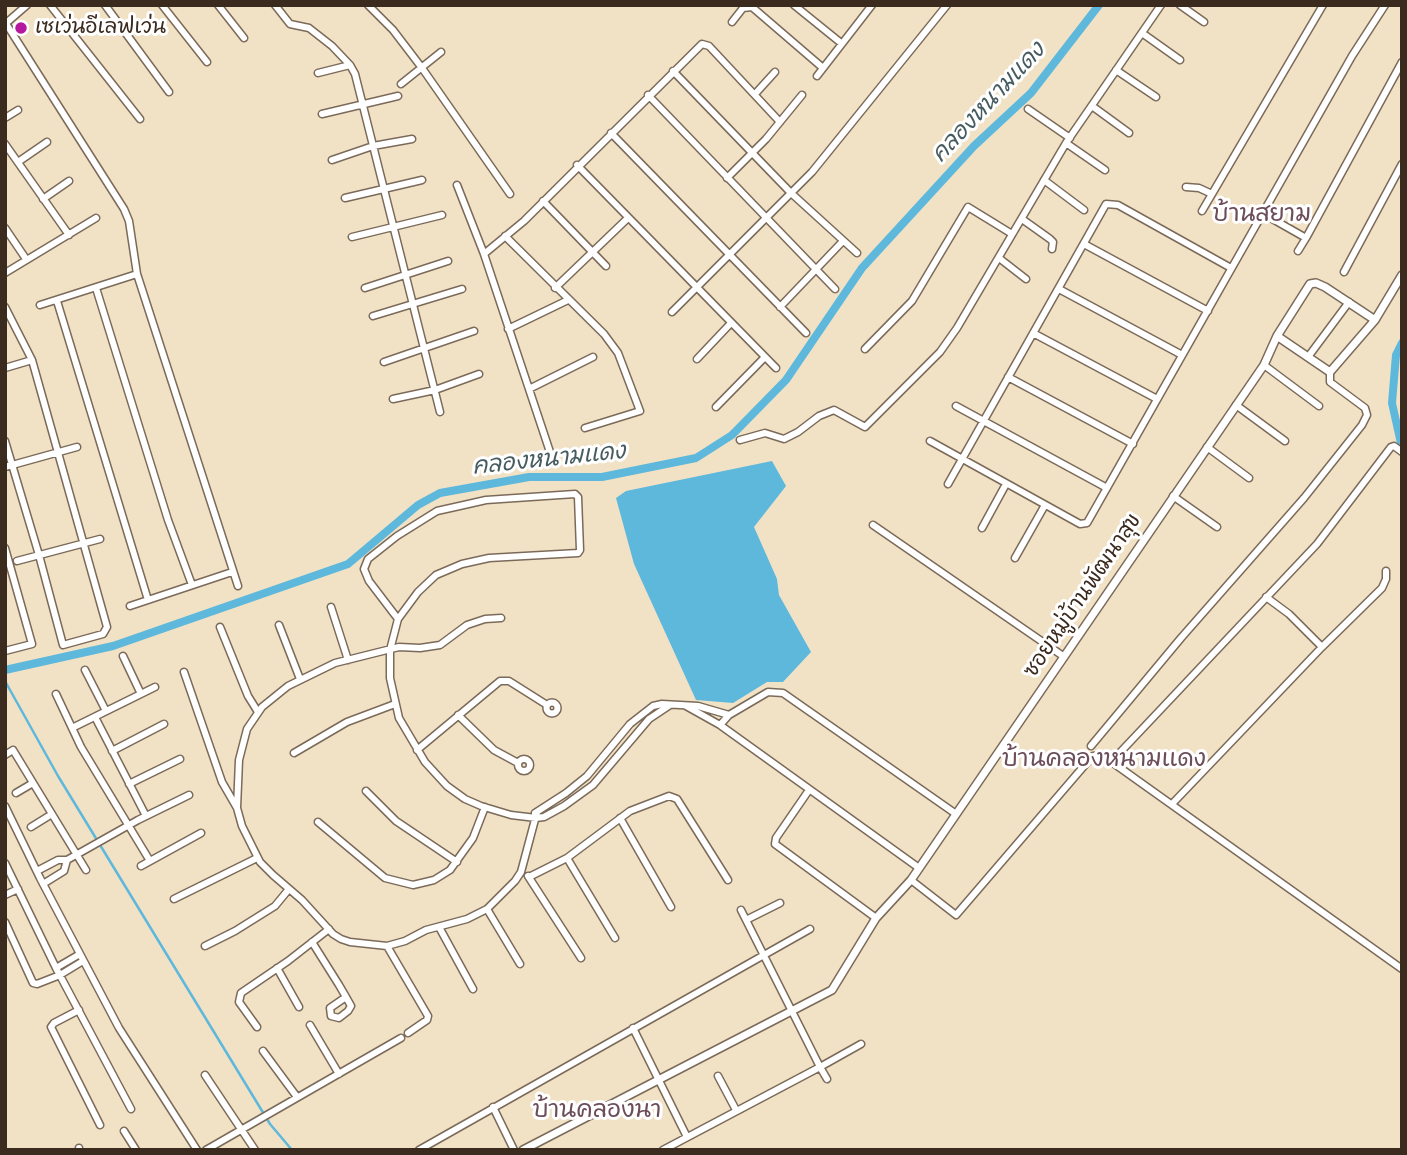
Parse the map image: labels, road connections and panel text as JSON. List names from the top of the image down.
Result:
{
  "streets": {
    "street": ["ซอยหมู่บ้านพัฒนาสุข"]
  },
  "districts": ["บ้านสยาม", "บ้านคลองหนามแดง", "บ้านคลองนา"],
  "water": ["คลองหนามแดง"],
  "places": ["เซเว่นอีเลฟเว่น"]
}
